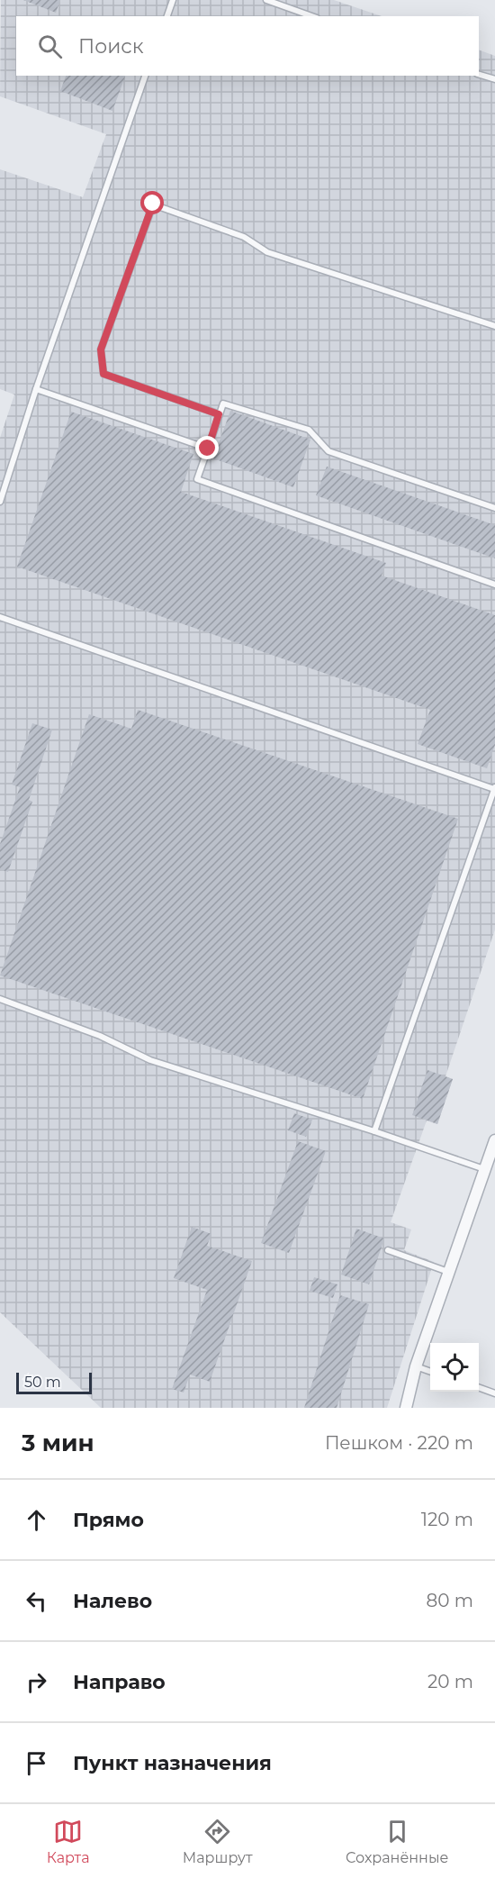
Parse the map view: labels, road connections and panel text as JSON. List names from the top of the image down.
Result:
{
  "scale_bar": "50 m",
  "page": {
    "search": "Поиск",
    "scale": "50 m",
    "heading": ["3 мин", "Пешком · 220 m"],
    "list": [
      ["Прямо", "120 m"],
      ["Налево", "80 m"],
      ["Направо", "20 m"],
      "Пункт назначения"
    ],
    "nav": ["Карта", "Маршрут", "Сохранённые"]
  }
}
